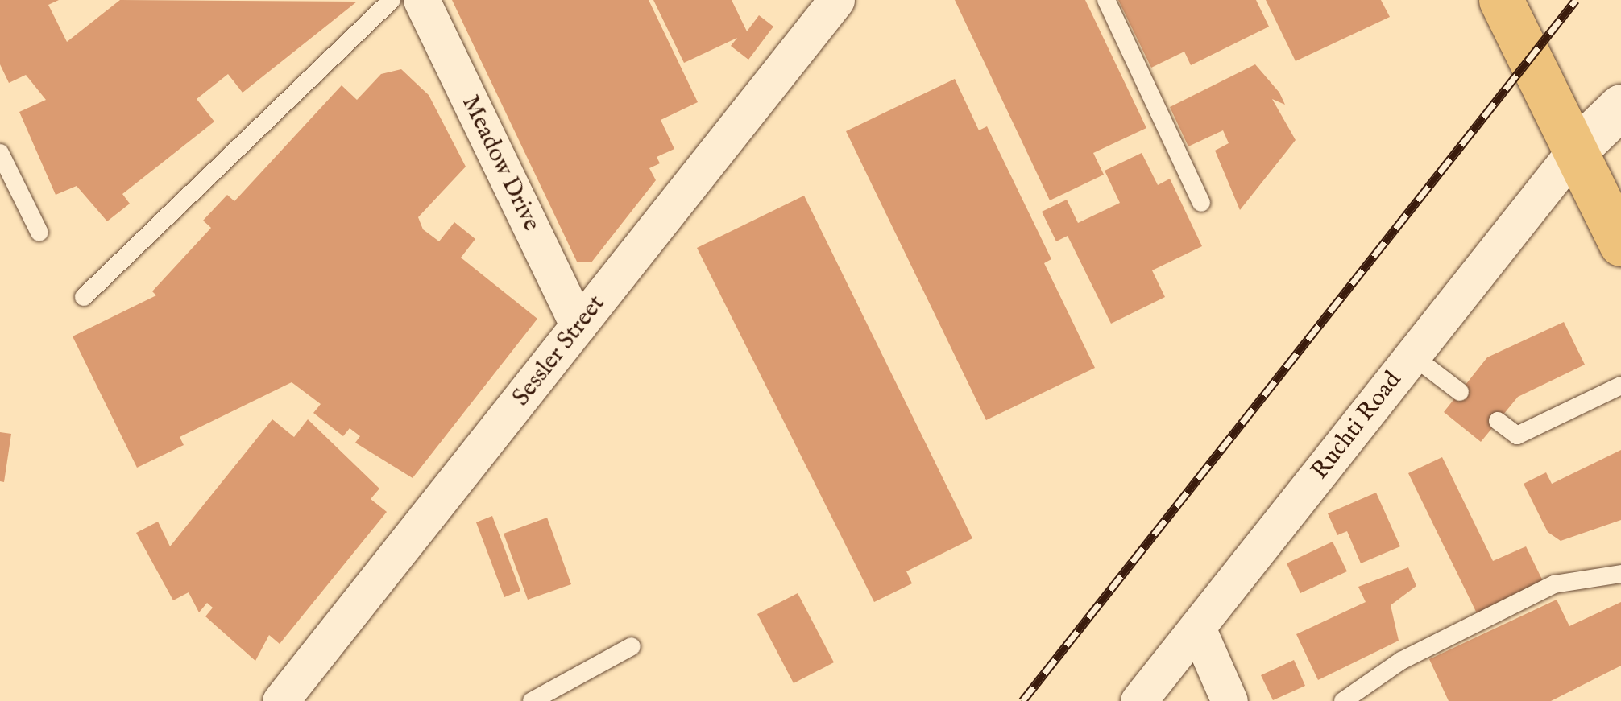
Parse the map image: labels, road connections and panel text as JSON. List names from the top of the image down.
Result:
{
  "streets": {
    "street": ["Meadow Drive", "Sessler Street", "Ruchti Road"]
  },
  "crossings": [
    ["Meadow Drive", "Sessler Street"]
  ]
}
